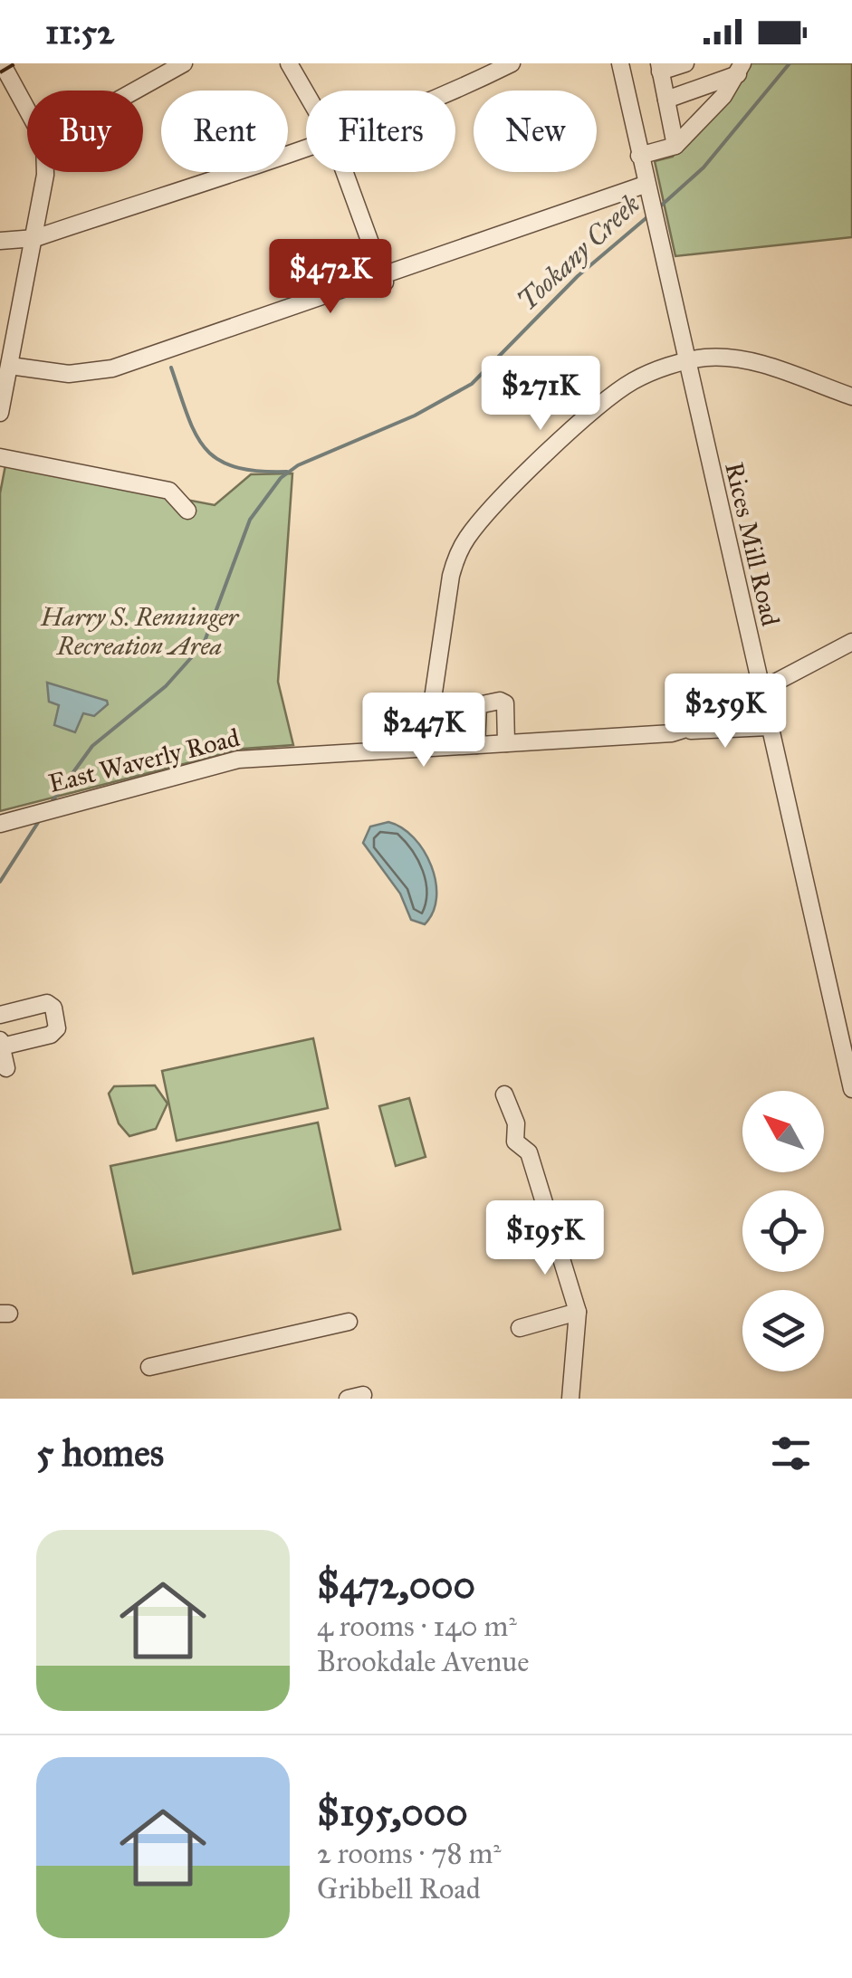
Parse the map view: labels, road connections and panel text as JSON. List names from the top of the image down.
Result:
{
  "streets": {
    "street": ["Rices Mill Road", "East Waverly Road"]
  },
  "crossings": [
    ["Rices Mill Road", "East Waverly Road"]
  ],
  "water": ["Tookany Creek"],
  "parks": ["Harry S. Renninger Recreation Area"],
  "north": "top left",
  "page": {
    "status": "11:52",
    "chip": [
      "Buy",
      "Rent",
      "Filters",
      "New"
    ],
    "price": [
      "$472K",
      "$271K",
      "$259K",
      "$247K",
      "$195K"
    ],
    "heading": "5 homes",
    "list": [
      {
        "name": "$472,000",
        "note": "4 rooms · 140 m² · Brookdale Avenue"
      },
      {
        "name": "$195,000",
        "note": "2 rooms · 78 m² · Gribbell Road"
      }
    ]
  }
}
